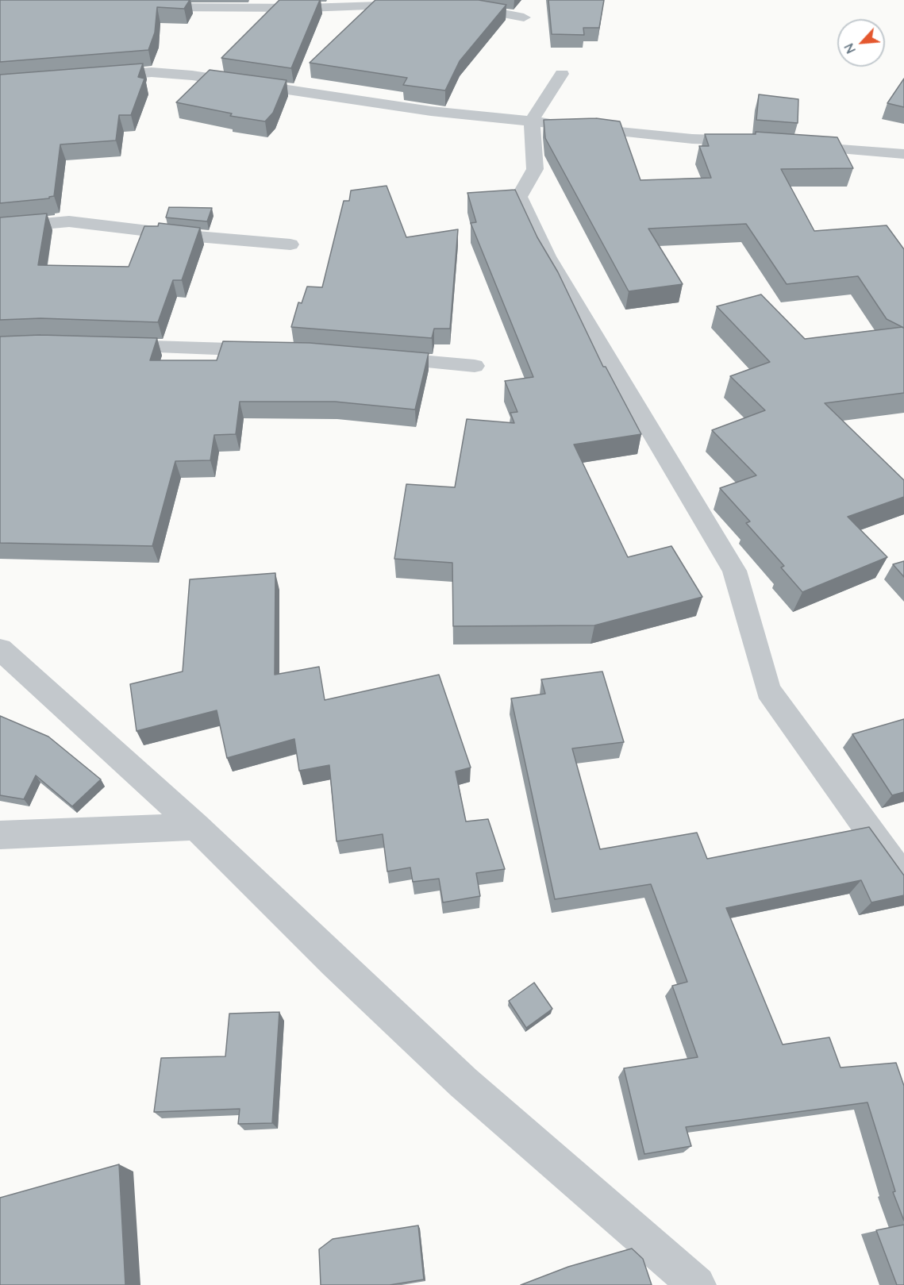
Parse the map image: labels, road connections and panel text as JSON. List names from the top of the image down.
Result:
{
  "north": "bottom left"
}
